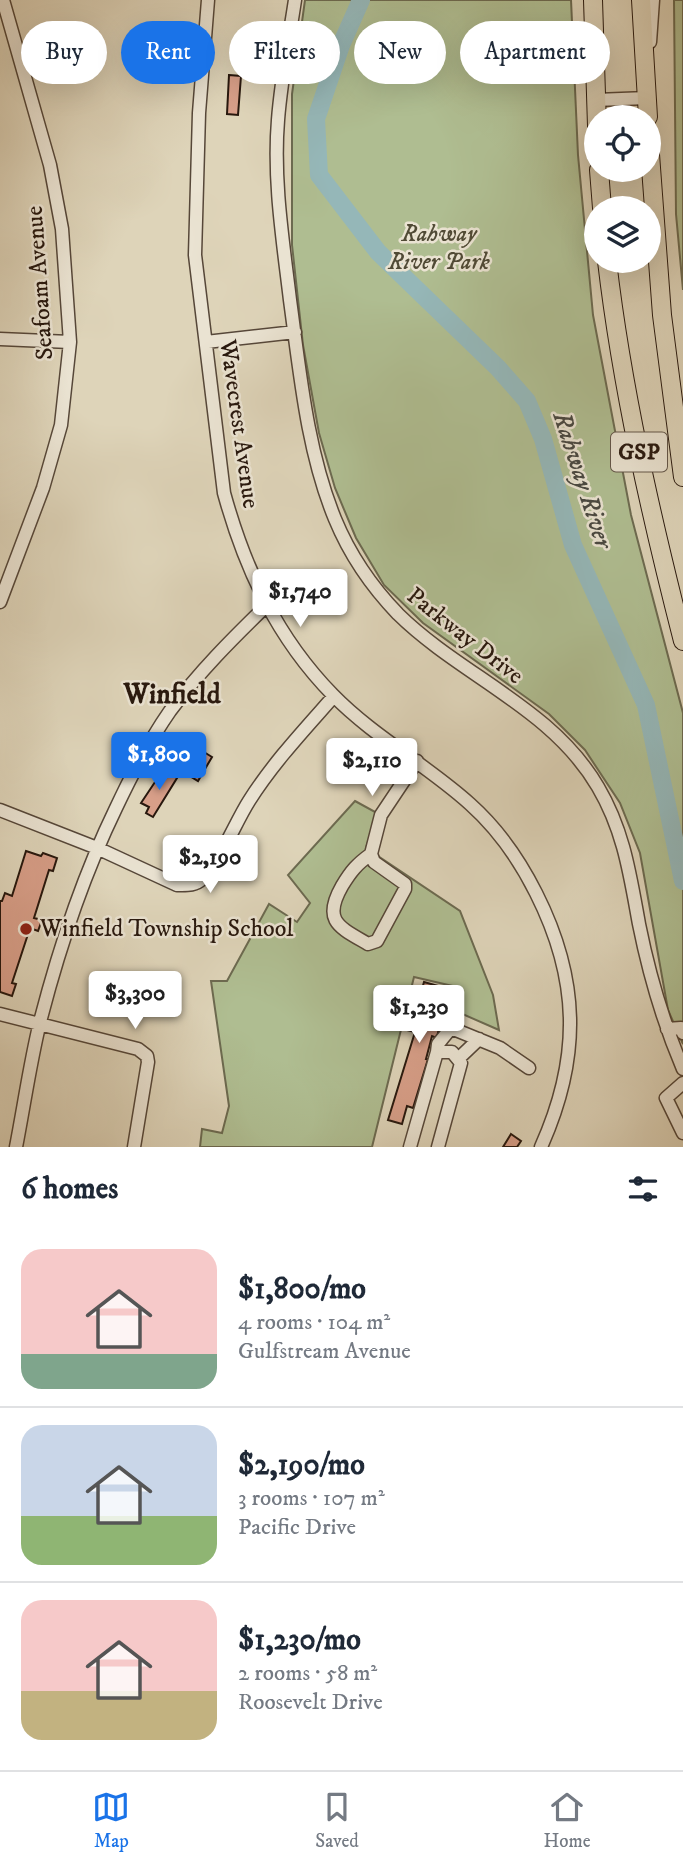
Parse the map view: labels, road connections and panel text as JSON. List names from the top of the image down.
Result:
{
  "streets": {
    "highway": ["GSP"],
    "street": ["Seafoam Avenue", "Wavecrest Avenue", "Parkway Drive"]
  },
  "districts": ["Winfield"],
  "water": ["Rahway River"],
  "parks": ["Rahway River Park"],
  "places": ["Winfield Township School"],
  "page": {
    "chip": [
      "Buy",
      "Rent",
      "Filters",
      "New",
      "Apartment"
    ],
    "price": [
      "$1,740",
      "$1,800",
      "$2,110",
      "$2,190",
      "$3,300",
      "$1,230"
    ],
    "heading": "6 homes",
    "list": [
      {
        "name": "$1,800/mo",
        "note": "4 rooms · 104 m² · Gulfstream Avenue"
      },
      {
        "name": "$2,190/mo",
        "note": "3 rooms · 107 m² · Pacific Drive"
      },
      {
        "name": "$1,230/mo",
        "note": "2 rooms · 58 m² · Roosevelt Drive"
      }
    ],
    "tabs": ["Map", "Saved", "Home"]
  }
}
